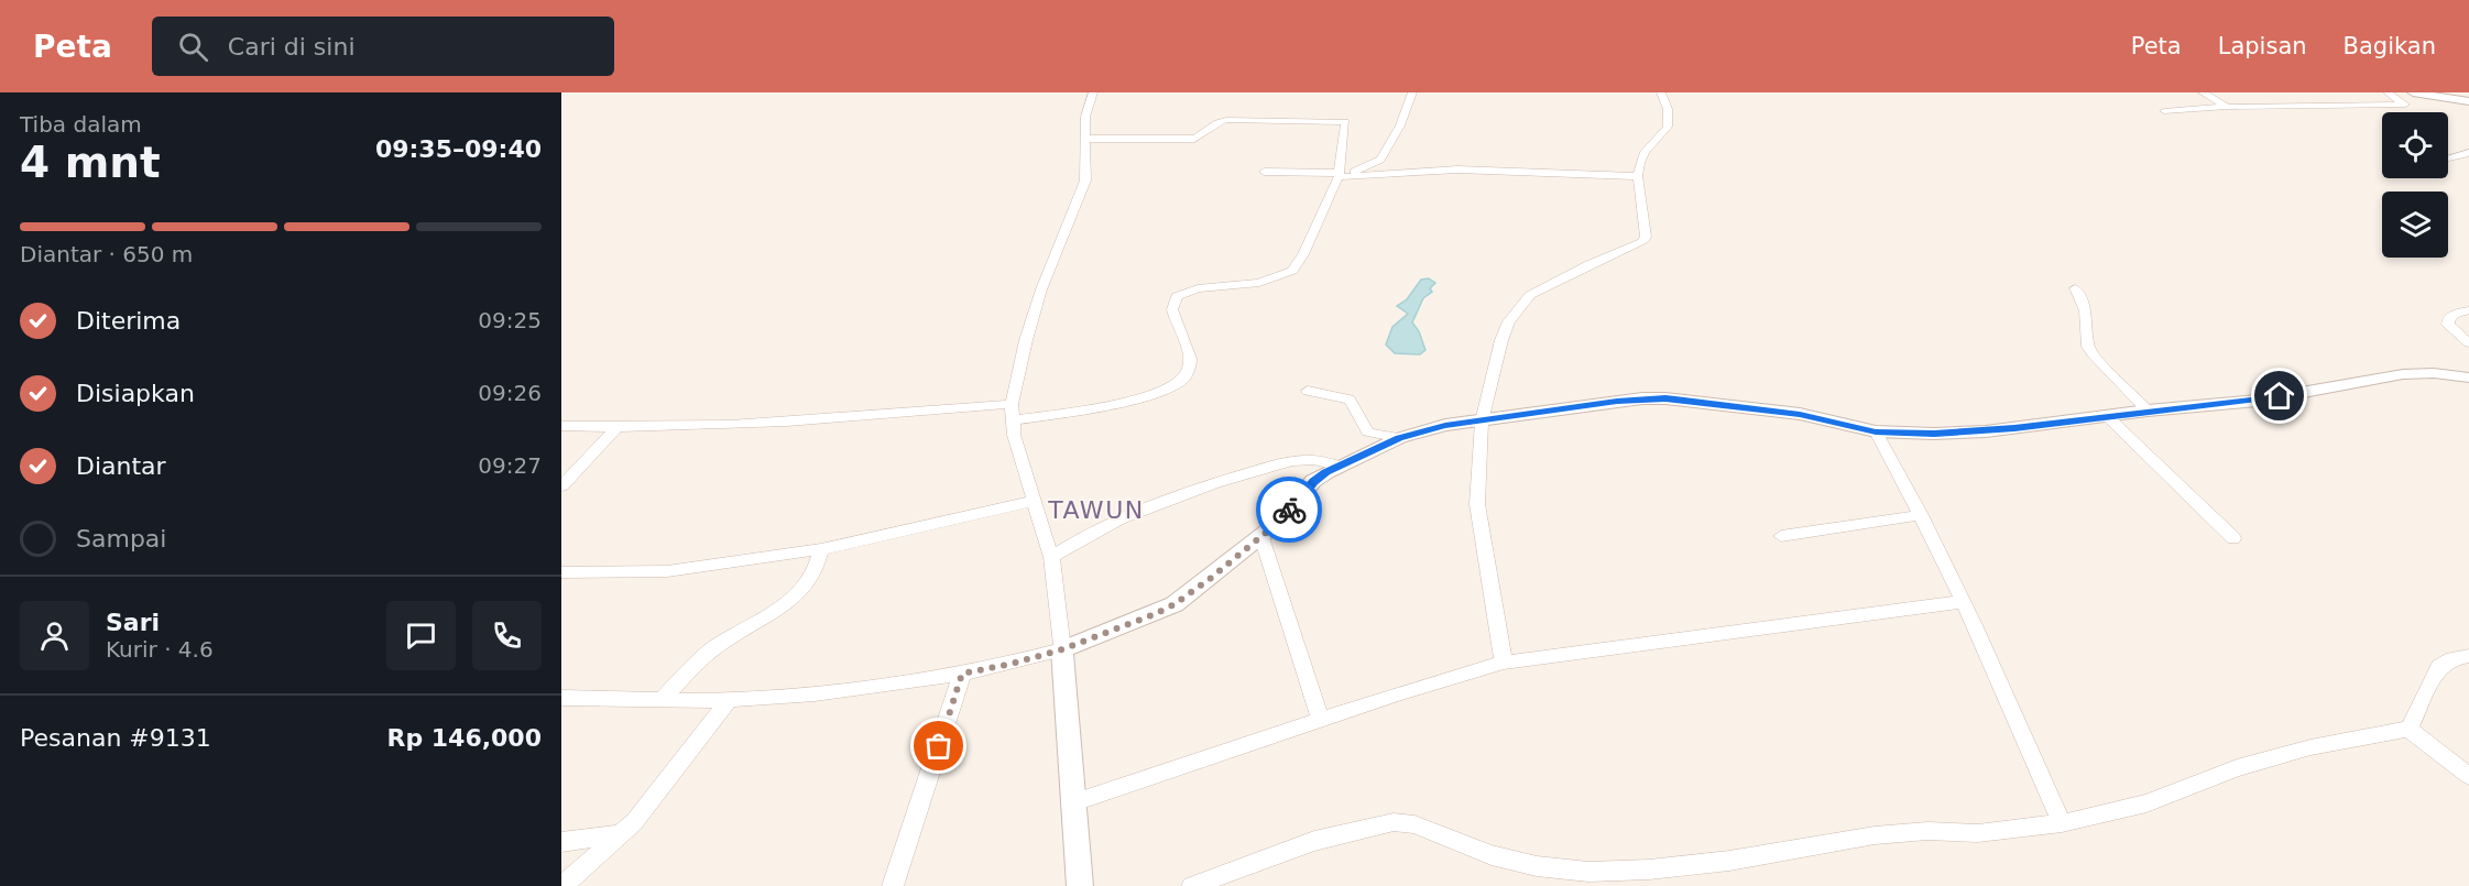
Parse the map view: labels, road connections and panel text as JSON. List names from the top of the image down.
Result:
{
  "districts": ["TAWUN"],
  "page": {
    "header": "Peta",
    "search": "Cari di sini",
    "nav": ["Peta", "Lapisan", "Bagikan"],
    "heading": ["4 mnt", "Tiba dalam", "09:35–09:40"],
    "panel": [
      "Sari",
      "Kurir · 4.6",
      "Pesanan #9131",
      "Rp 146,000"
    ],
    "bar": "Diantar · 650 m",
    "list": [
      ["Diterima", "09:25"],
      ["Disiapkan", "09:26"],
      ["Diantar", "09:27"],
      "Sampai"
    ]
  }
}
